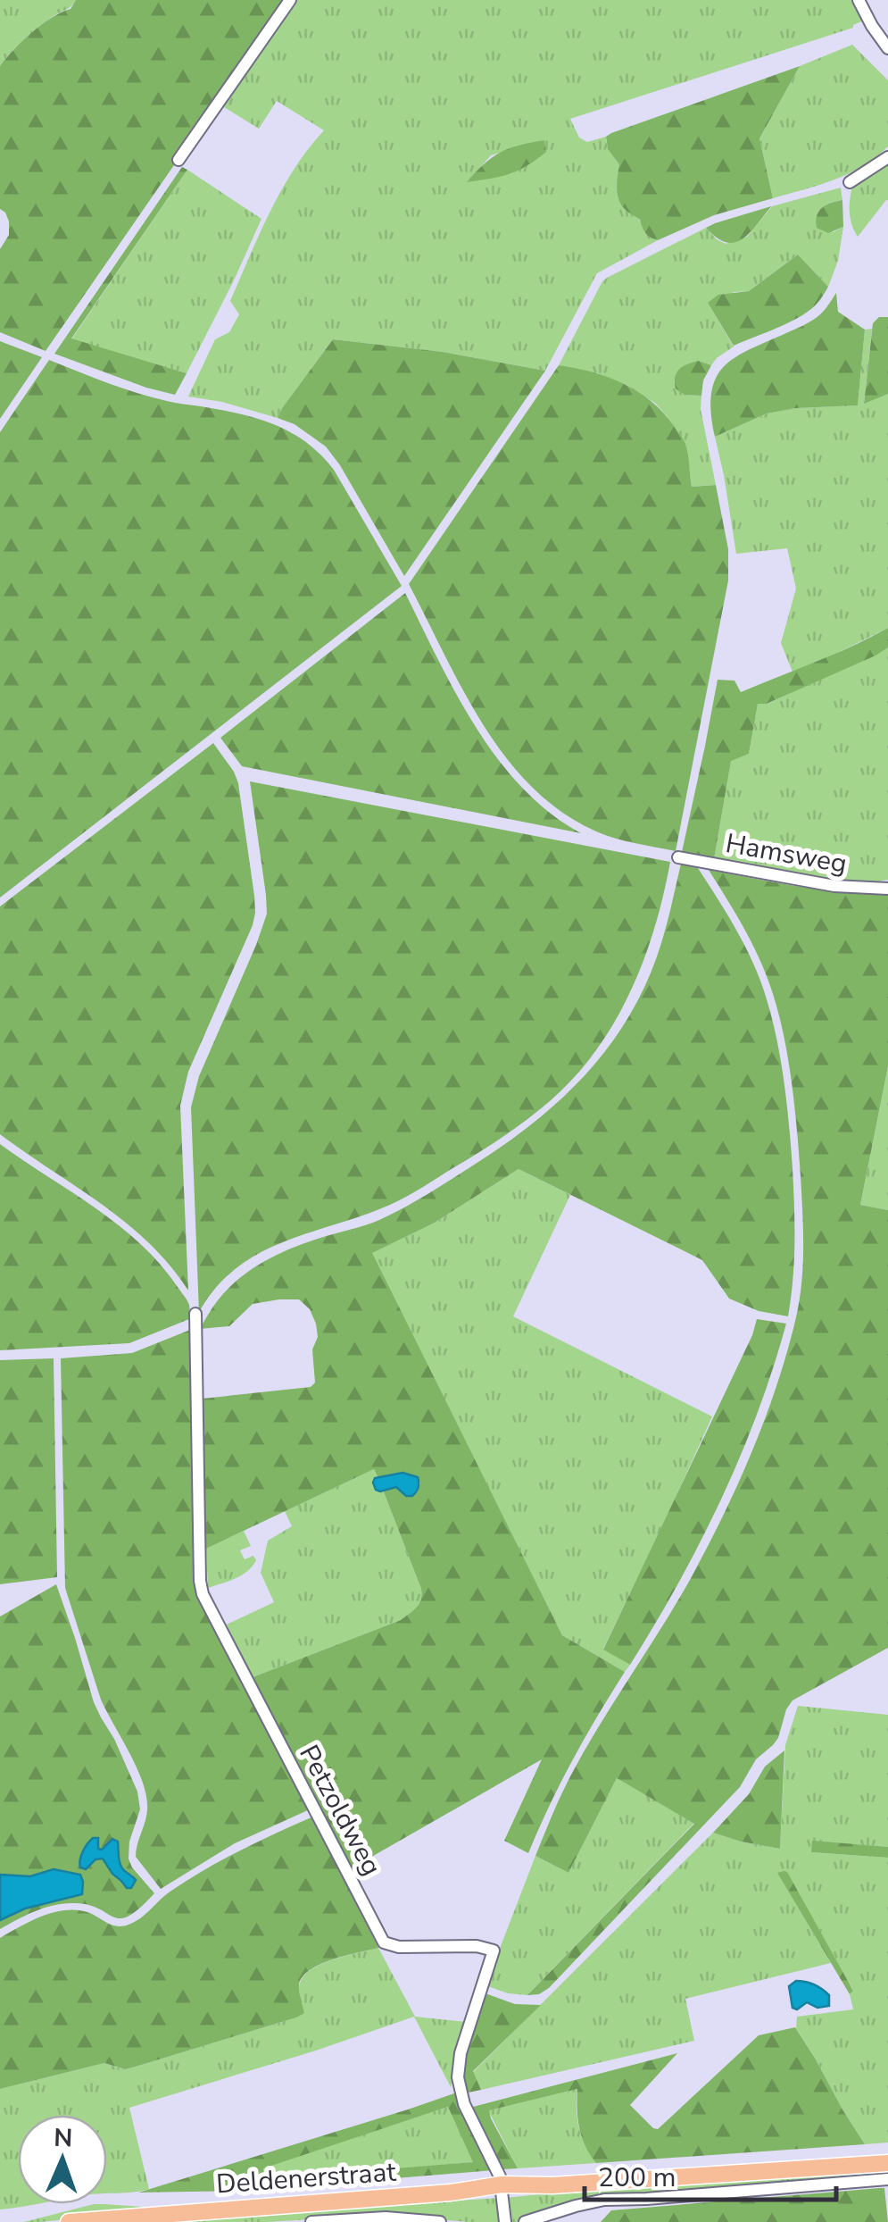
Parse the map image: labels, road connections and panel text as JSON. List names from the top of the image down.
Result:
{
  "streets": {
    "main road": ["Deldenerstraat"],
    "street": ["Hamsweg", "Petzoldweg"]
  },
  "crossings": [
    ["Petzoldweg", "Deldenerstraat"]
  ],
  "scale_bar": "200 m",
  "north": "top"
}
